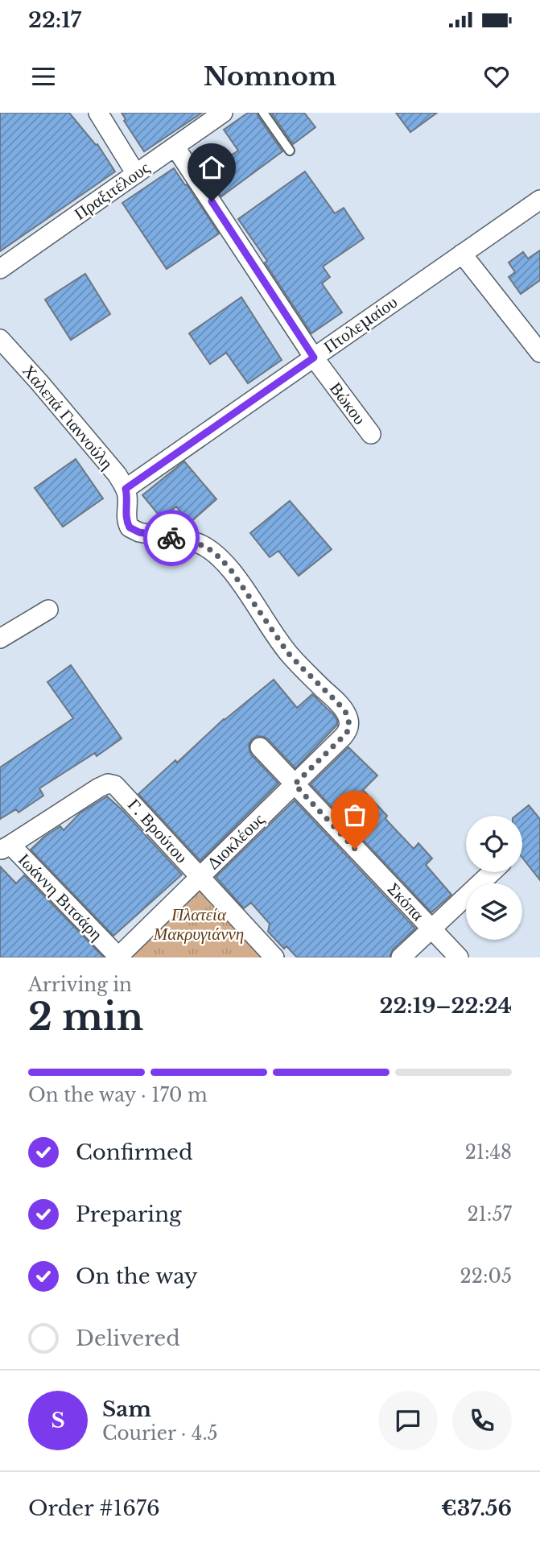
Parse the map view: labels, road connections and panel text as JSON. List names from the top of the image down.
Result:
{
  "streets": {
    "street": [
      "Πραξιτέλους",
      "Πτολεμαίου",
      "Βώκου",
      "Χαλεπά Γιαννούλη",
      "Γ. Βρούτου",
      "Διοκλέους",
      "Ιωάννη Βιτσάρη",
      "Σκόπα"
    ]
  },
  "crossings": [
    ["Πραξιτέλους", "Βώκου"],
    ["Πτολεμαίου", "Βώκου"],
    ["Πτολεμαίου", "Χαλεπά Γιαννούλη"],
    ["Πτολεμαίου", "Διοκλέους"],
    ["Χαλεπά Γιαννούλη", "Διοκλέους"],
    ["Γ. Βρούτου", "Διοκλέους"],
    ["Γ. Βρούτου", "Ιωάννη Βιτσάρη"],
    ["Διοκλέους", "Ιωάννη Βιτσάρη"],
    ["Διοκλέους", "Σκόπα"]
  ],
  "parks": ["Πλατεία Μακρυγιάννη"],
  "page": {
    "status": "22:17",
    "header": "Nomnom",
    "heading": ["2 min", "Arriving in", "22:19–22:24"],
    "panel": [
      "Sam",
      "Courier · 4.5",
      "Order #1676",
      "€37.56"
    ],
    "bar": "On the way · 170 m",
    "list": [
      ["Confirmed", "21:48"],
      ["Preparing", "21:57"],
      ["On the way", "22:05"],
      "Delivered"
    ],
    "round": "S"
  }
}
